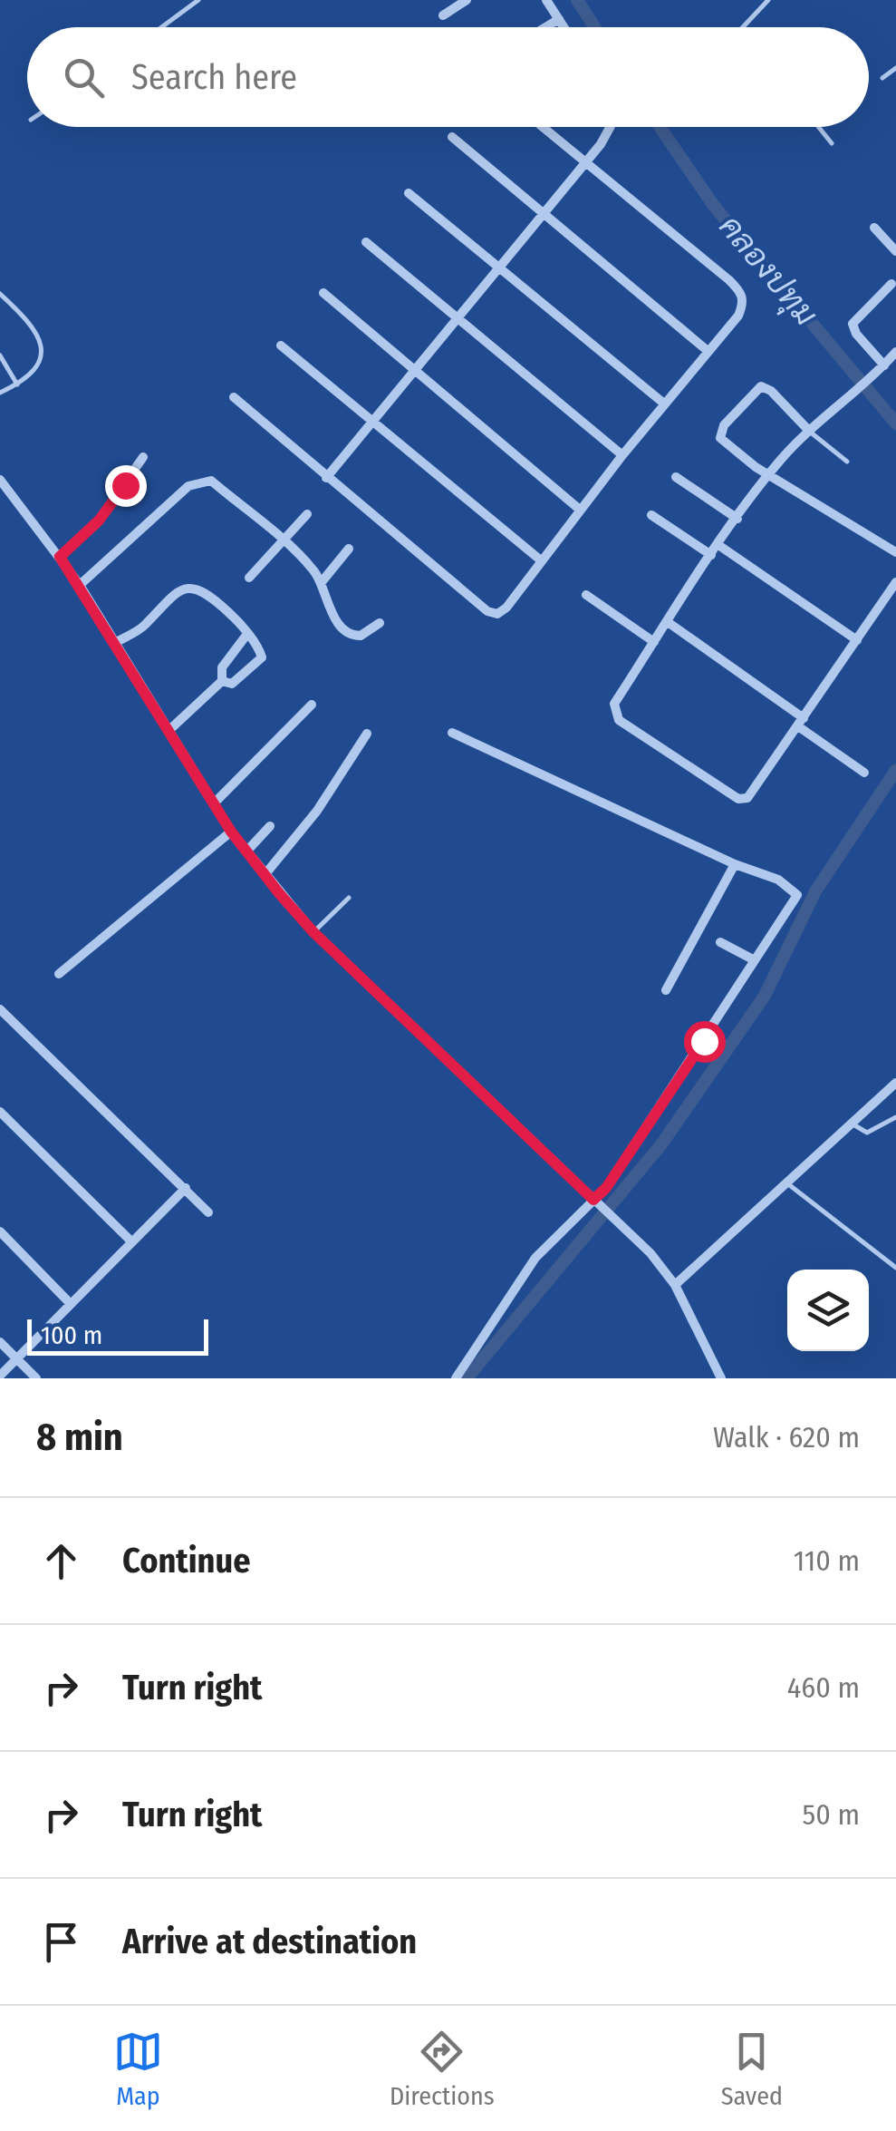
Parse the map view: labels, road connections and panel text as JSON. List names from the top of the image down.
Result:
{
  "water": ["คลองปทุม"],
  "scale_bar": "100 m",
  "page": {
    "search": "Search here",
    "scale": "100 m",
    "heading": ["8 min", "Walk · 620 m"],
    "list": [
      ["Continue", "110 m"],
      ["Turn right", "460 m"],
      ["Turn right", "50 m"],
      "Arrive at destination"
    ],
    "nav": ["Map", "Directions", "Saved"]
  }
}
